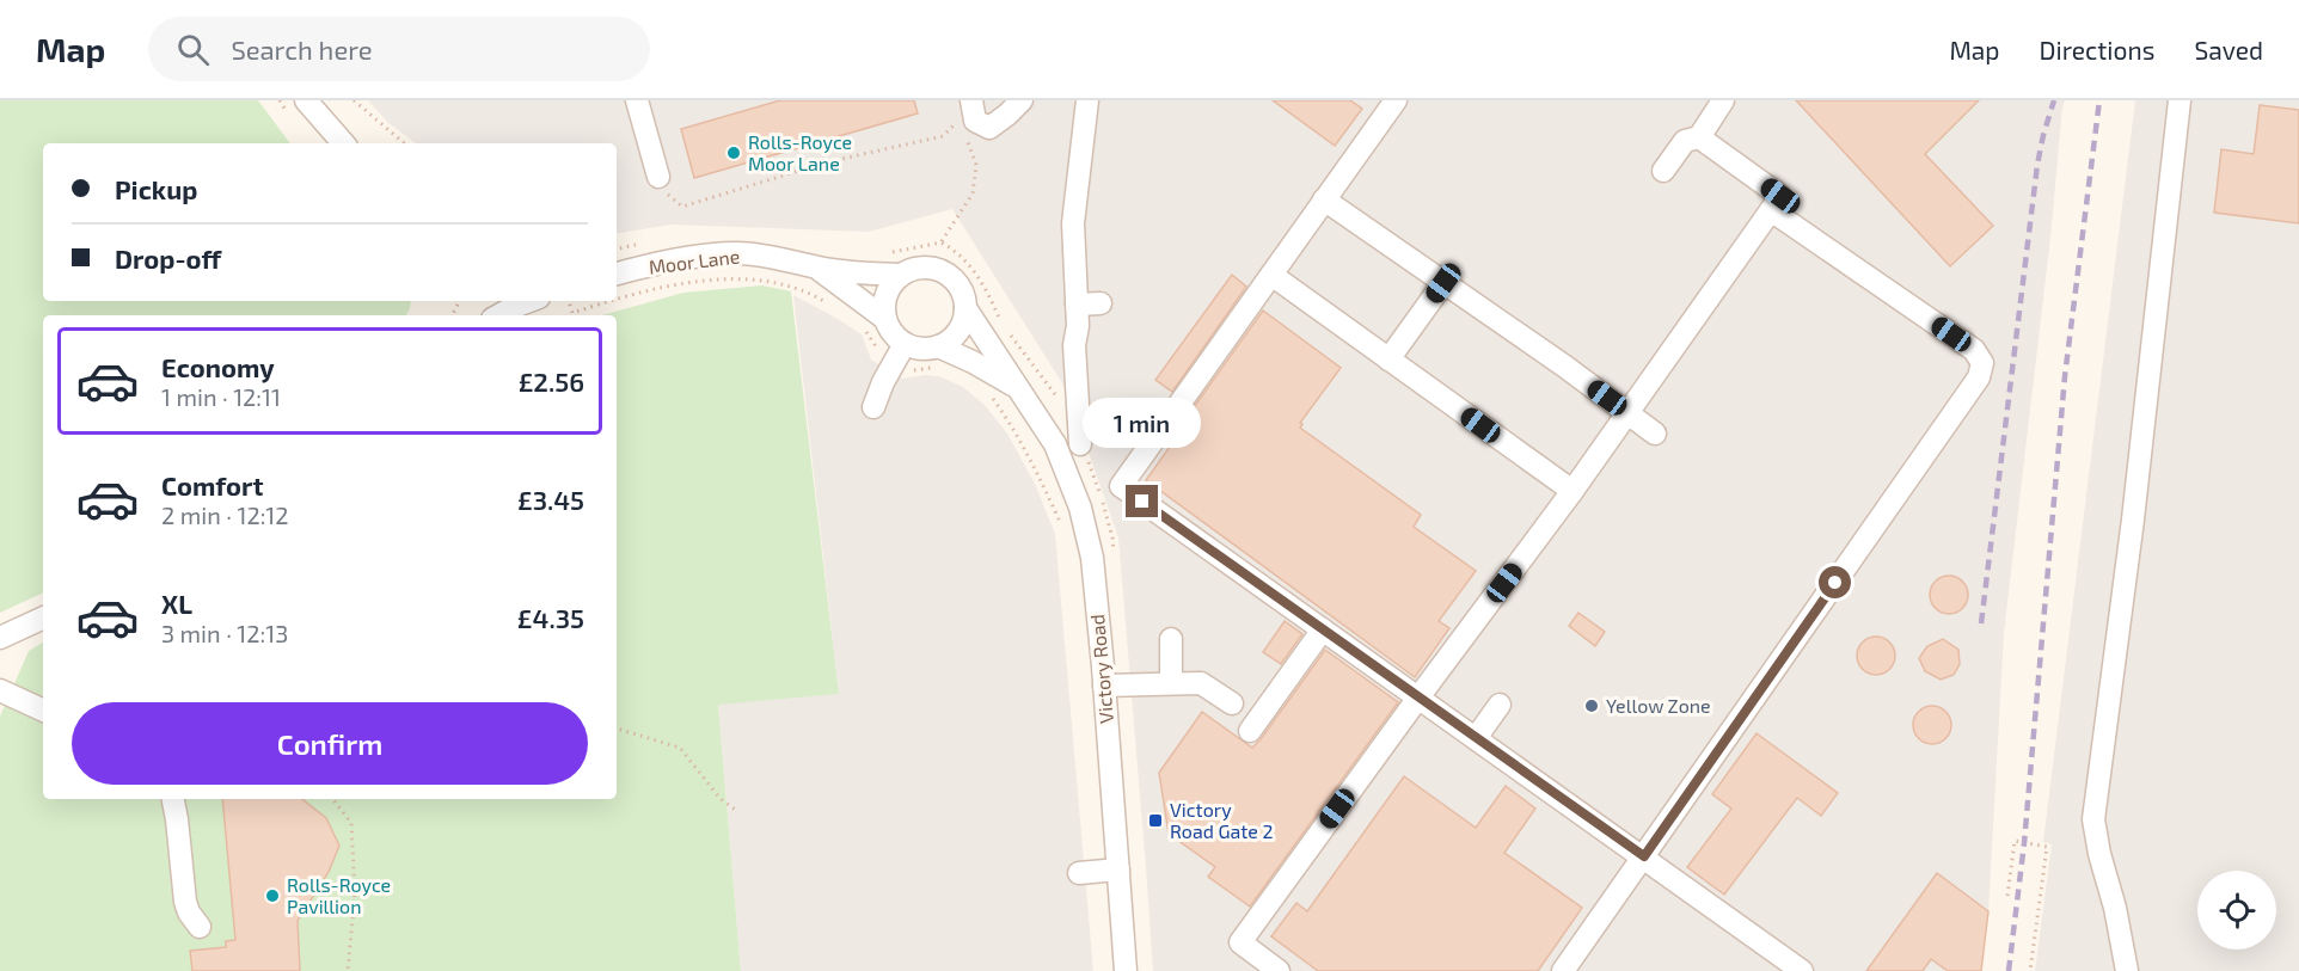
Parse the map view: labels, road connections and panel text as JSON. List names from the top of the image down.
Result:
{
  "streets": {
    "street": ["Moor Lane", "Victory Road"]
  },
  "crossings": [
    ["Moor Lane", "Victory Road"]
  ],
  "places": {
    "other": ["Rolls-Royce Moor Lane", "Yellow Zone", "Rolls-Royce Pavillion"],
    "transit": ["Victory Road Gate 2"]
  },
  "page": {
    "header": "Map",
    "search": "Search here",
    "nav": ["Map", "Directions", "Saved"],
    "banner": ["Pickup", "Drop-off"],
    "list": [
      {
        "name": "Economy",
        "note": "1 min · 12:11",
        "value": "£2.56"
      },
      {
        "name": "Comfort",
        "note": "2 min · 12:12",
        "value": "£3.45"
      },
      {
        "name": "XL",
        "note": "3 min · 12:13",
        "value": "£4.35"
      }
    ],
    "bubble": "1 min",
    "buttons": "Confirm"
  }
}
